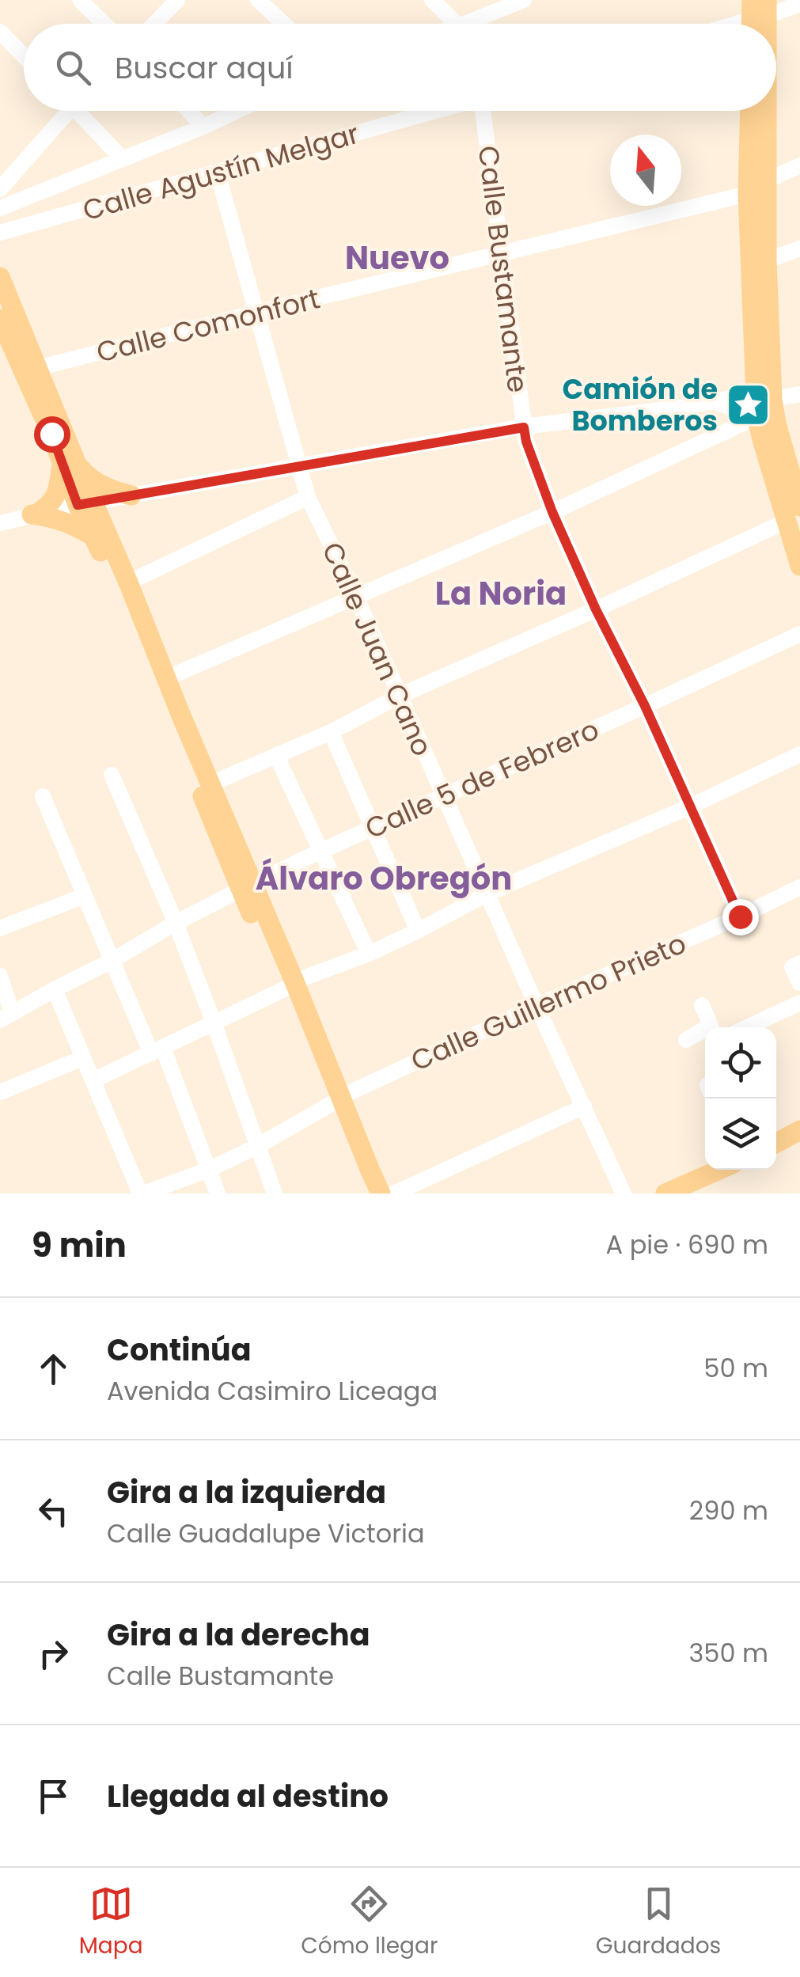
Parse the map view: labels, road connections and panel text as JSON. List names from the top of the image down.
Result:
{
  "streets": {
    "street": [
      "Calle Agustín Melgar",
      "Calle Bustamante",
      "Calle Comonfort",
      "Calle Juan Cano",
      "Calle 5 de Febrero",
      "Calle Guillermo Prieto"
    ]
  },
  "crossings": [
    ["Calle Agustín Melgar", "Calle Juan Cano"],
    ["Calle Bustamante", "Calle Comonfort"],
    ["Calle Bustamante", "Calle 5 de Febrero"],
    ["Calle Bustamante", "Calle Guillermo Prieto"],
    ["Calle Comonfort", "Calle Juan Cano"],
    ["Calle Juan Cano", "Calle 5 de Febrero"],
    ["Calle Juan Cano", "Calle Guillermo Prieto"]
  ],
  "districts": ["Nuevo", "La Noria", "Álvaro Obregón"],
  "places": {
    "place": ["Camión de Bomberos"]
  },
  "north": "top",
  "page": {
    "search": "Buscar aquí",
    "heading": ["9 min", "A pie · 690 m"],
    "list": [
      ["Continúa", "Avenida Casimiro Liceaga", "50 m"],
      ["Gira a la izquierda", "Calle Guadalupe Victoria", "290 m"],
      ["Gira a la derecha", "Calle Bustamante", "350 m"],
      "Llegada al destino"
    ],
    "nav": ["Mapa", "Cómo llegar", "Guardados"]
  }
}
